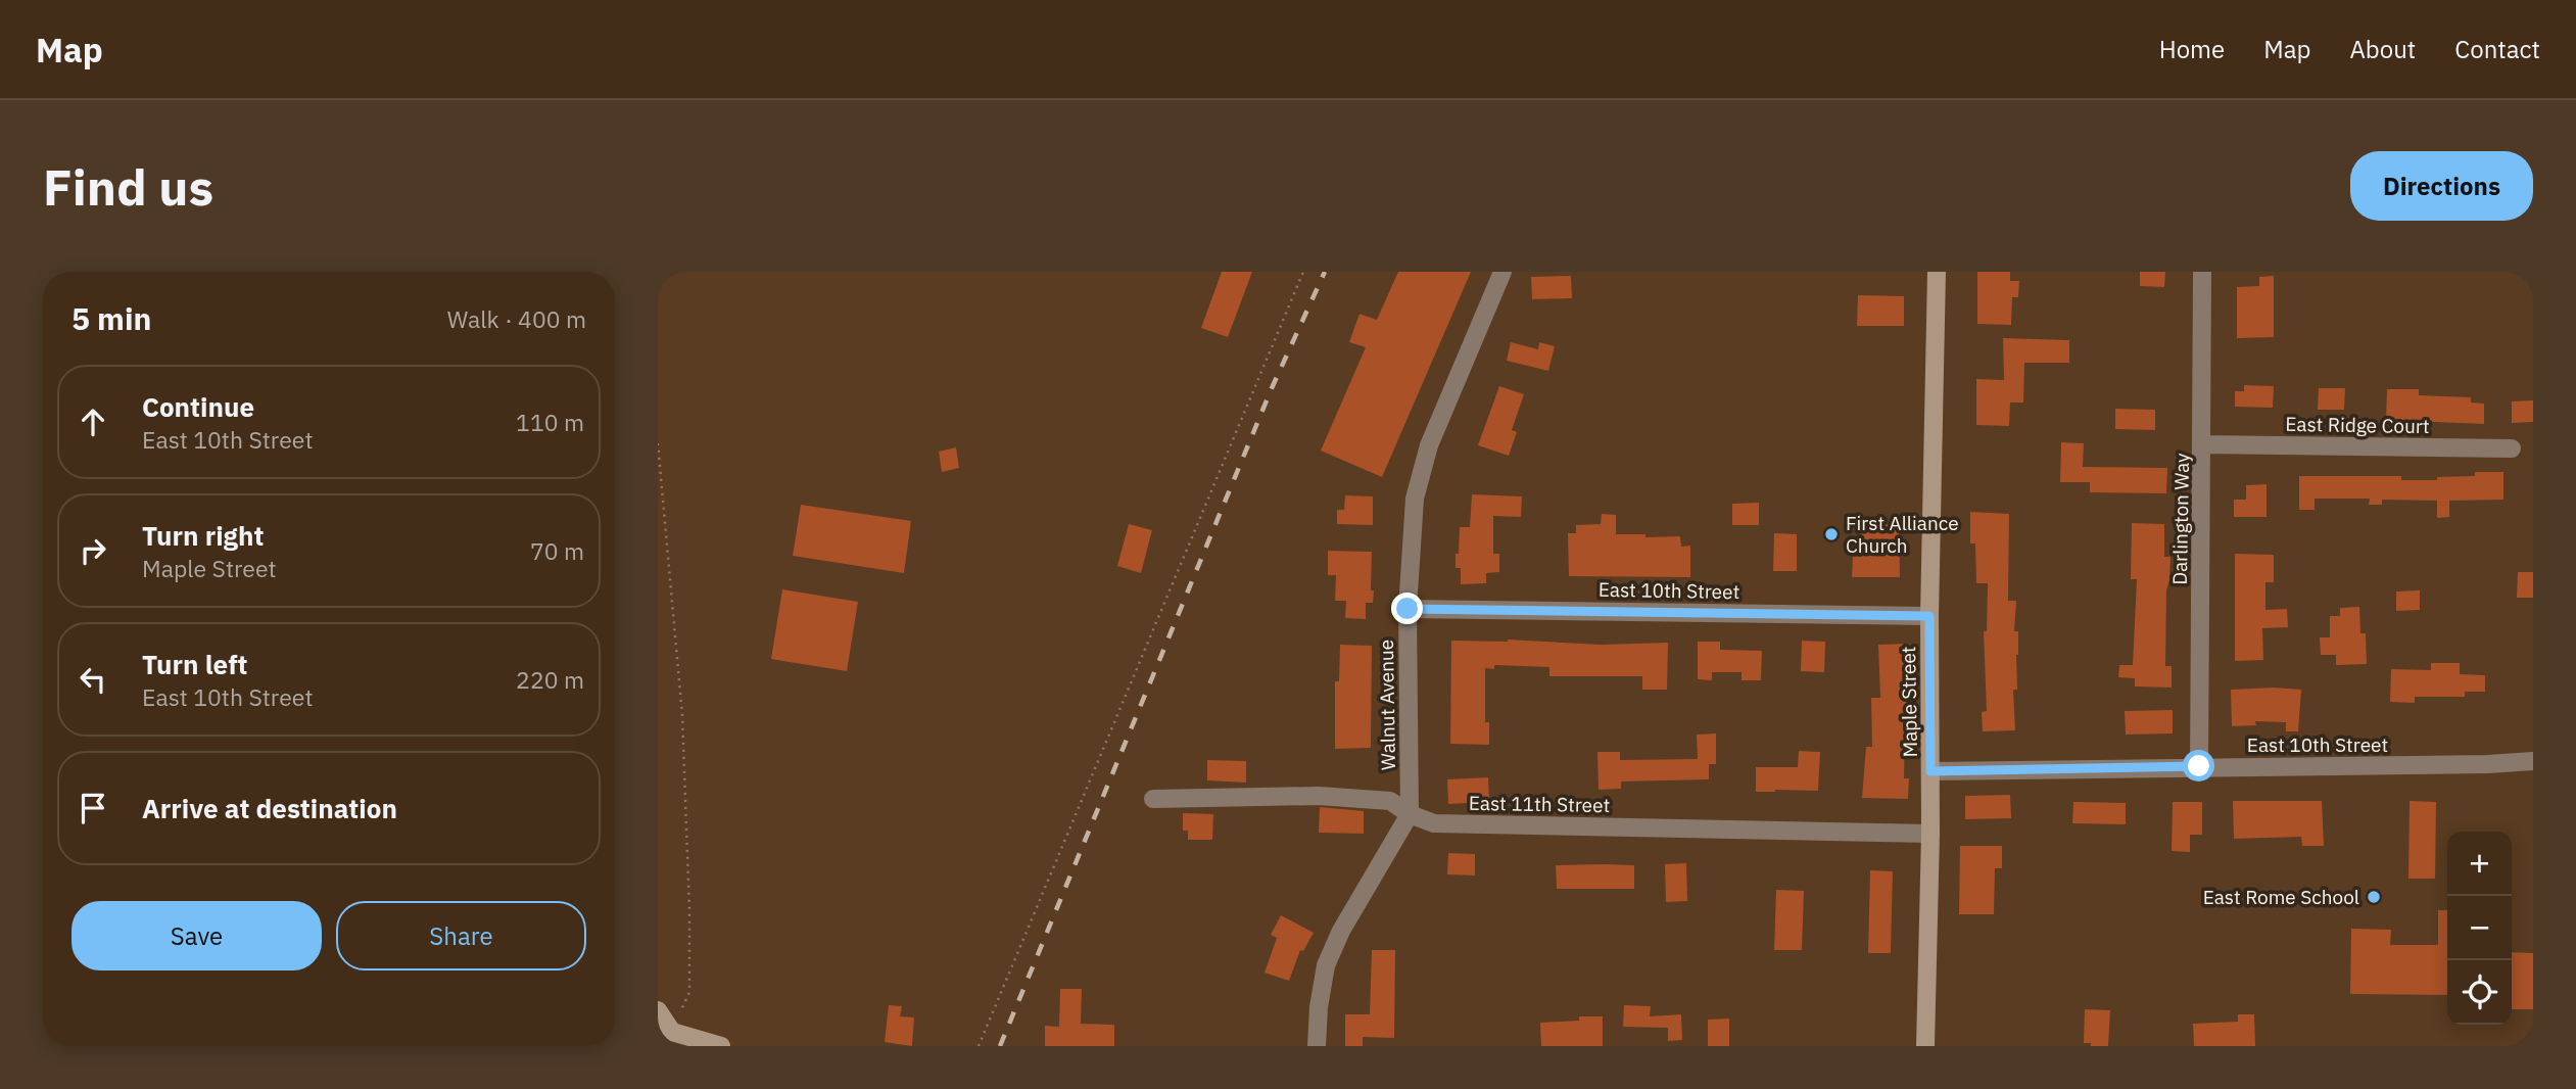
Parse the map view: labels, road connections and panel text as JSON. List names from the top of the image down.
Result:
{
  "streets": {
    "main road": ["Maple Street"],
    "street": [
      "East Ridge Court",
      "Darlington Way",
      "East 10th Street",
      "Walnut Avenue",
      "East 11th Street"
    ]
  },
  "crossings": [
    ["East Ridge Court", "Darlington Way"],
    ["Darlington Way", "East 10th Street"],
    ["East 10th Street", "Maple Street"],
    ["East 10th Street", "Walnut Avenue"],
    ["Maple Street", "East 11th Street"],
    ["Walnut Avenue", "East 11th Street"]
  ],
  "places": ["First Alliance Church", "East Rome School"],
  "page": {
    "header": "Map",
    "nav": [
      "Home",
      "Map",
      "About",
      "Contact"
    ],
    "buttons": [
      "Directions",
      ["Save", "Share"]
    ],
    "title": "Find us",
    "heading": ["5 min", "Walk · 400 m"],
    "list": [
      ["Continue", "East 10th Street", "110 m"],
      ["Turn right", "Maple Street", "70 m"],
      ["Turn left", "East 10th Street", "220 m"],
      "Arrive at destination"
    ],
    "map_buttons": ["+", "−"]
  }
}
